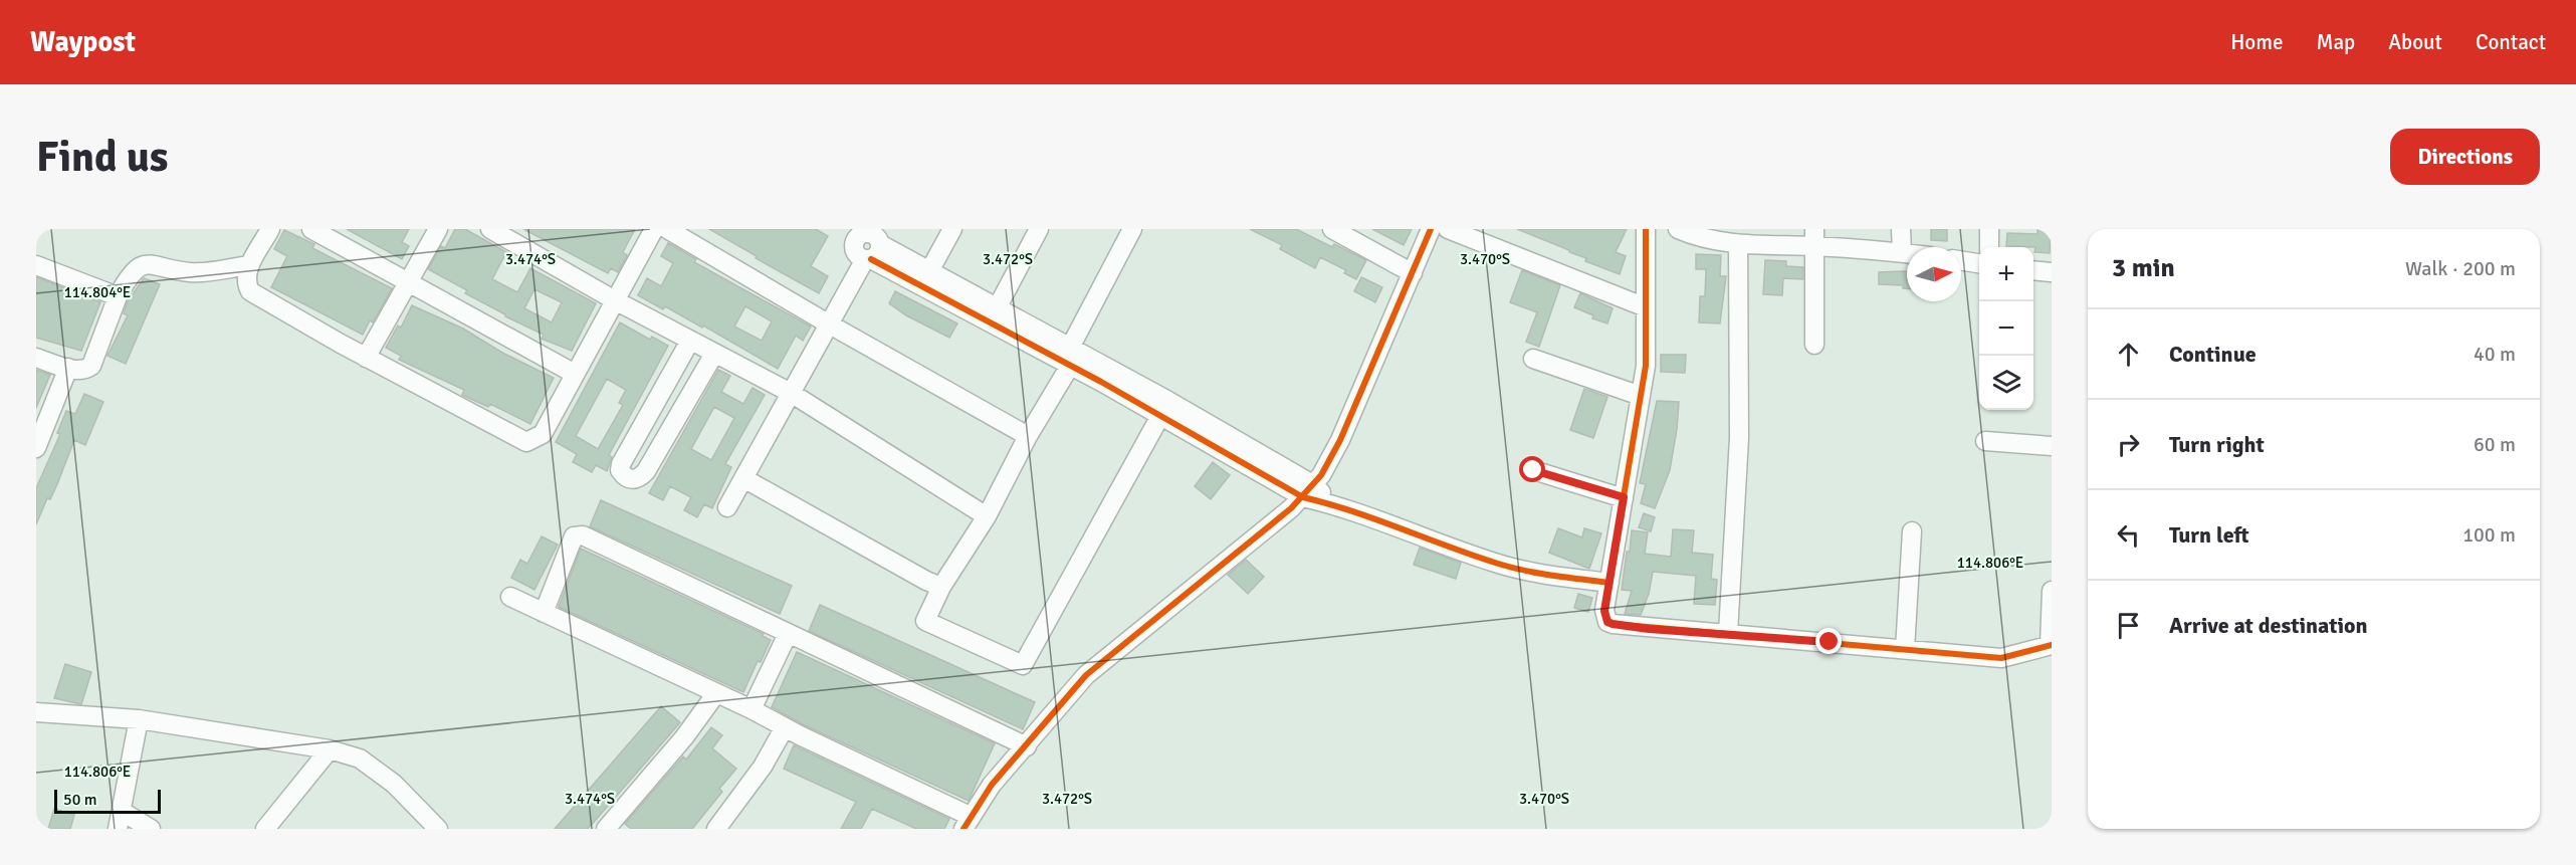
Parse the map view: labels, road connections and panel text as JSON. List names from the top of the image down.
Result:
{
  "scale_bar": "50 m",
  "north": "right",
  "page": {
    "header": "Waypost",
    "nav": [
      "Home",
      "Map",
      "About",
      "Contact"
    ],
    "buttons": "Directions",
    "title": "Find us",
    "heading": ["3 min", "Walk · 200 m"],
    "map_buttons": ["+", "−"],
    "list": [
      ["Continue", "40 m"],
      ["Turn right", "60 m"],
      ["Turn left", "100 m"],
      "Arrive at destination"
    ],
    "scale": "50 m"
  },
  "coordinates": [
    "3.474°S",
    "3.472°S",
    "3.470°S",
    "114.804°E",
    "114.806°E"
  ]
}
